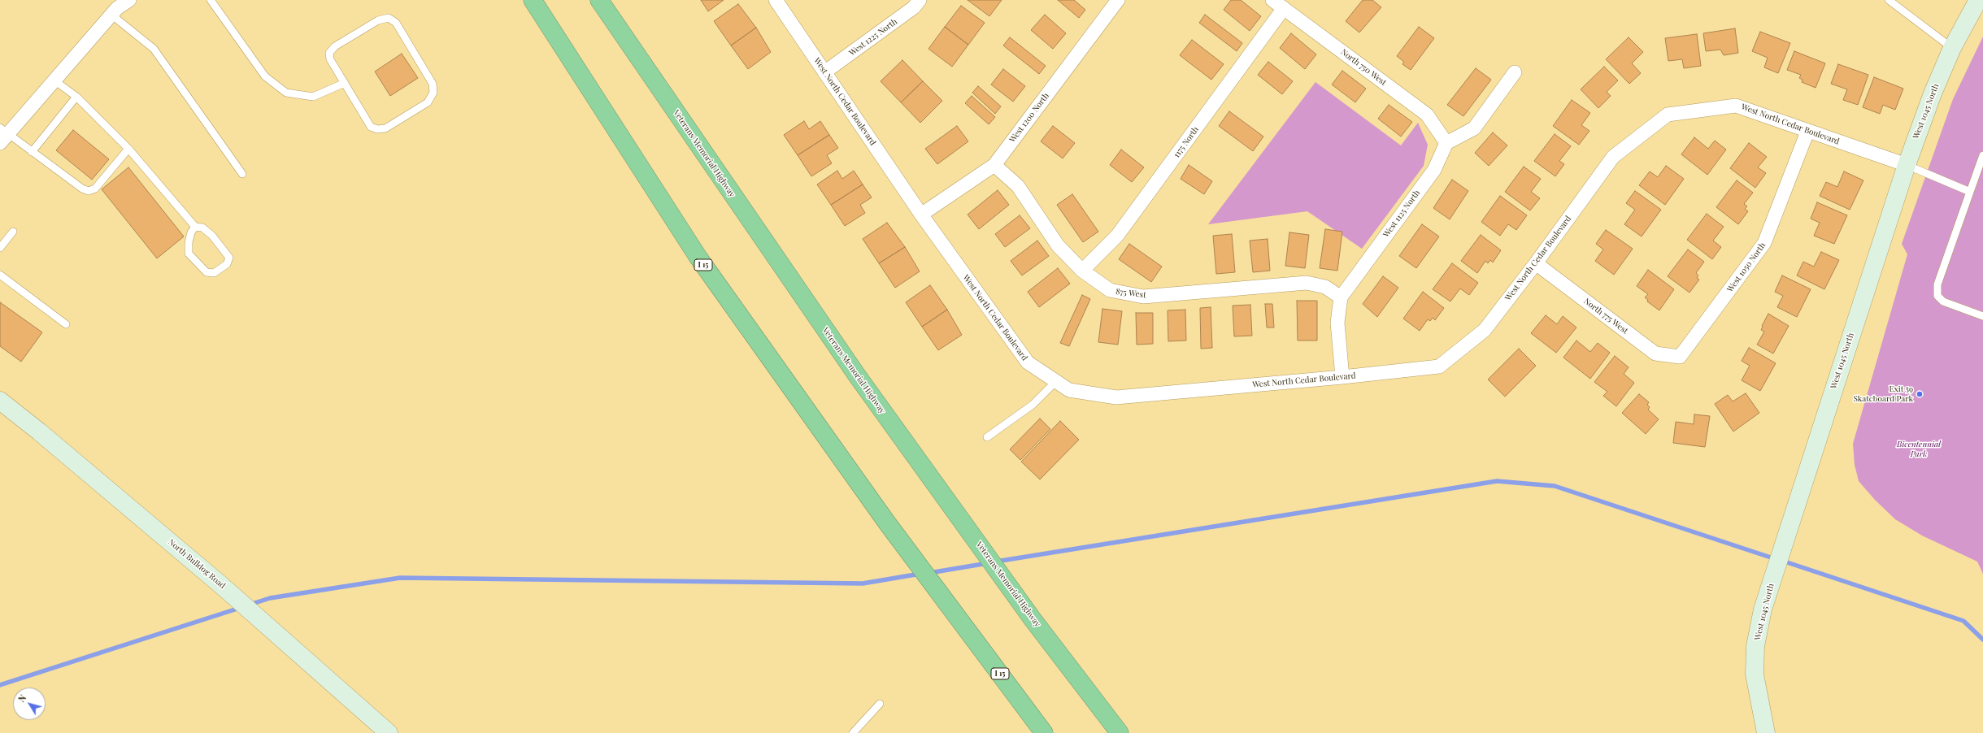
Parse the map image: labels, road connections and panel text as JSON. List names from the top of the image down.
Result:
{
  "streets": {
    "highway": ["Veterans Memorial Highway", "I 15"],
    "main road": ["West 1045 North", "North Bulldog Road"],
    "street": [
      "West 1225 North",
      "North 750 West",
      "West North Cedar Boulevard",
      "West 1200 North",
      "1175 North",
      "West 1125 North",
      "West 1050 North",
      "875 West",
      "North 775 West"
    ]
  },
  "crossings": [
    ["West 1225 North", "West North Cedar Boulevard"],
    ["North 750 West", "1175 North"],
    ["North 750 West", "West 1125 North"],
    ["West North Cedar Boulevard", "West 1045 North"],
    ["West North Cedar Boulevard", "West 1200 North"],
    ["West North Cedar Boulevard", "West 1125 North"],
    ["West North Cedar Boulevard", "West 1050 North"],
    ["West North Cedar Boulevard", "North 775 West"],
    ["West 1200 North", "875 West"],
    ["1175 North", "875 West"],
    ["West 1125 North", "875 West"],
    ["West 1050 North", "North 775 West"]
  ],
  "parks": ["Bicentennial Park"],
  "places": ["Exit 59 Skateboard Park"],
  "north": "top left"
}
